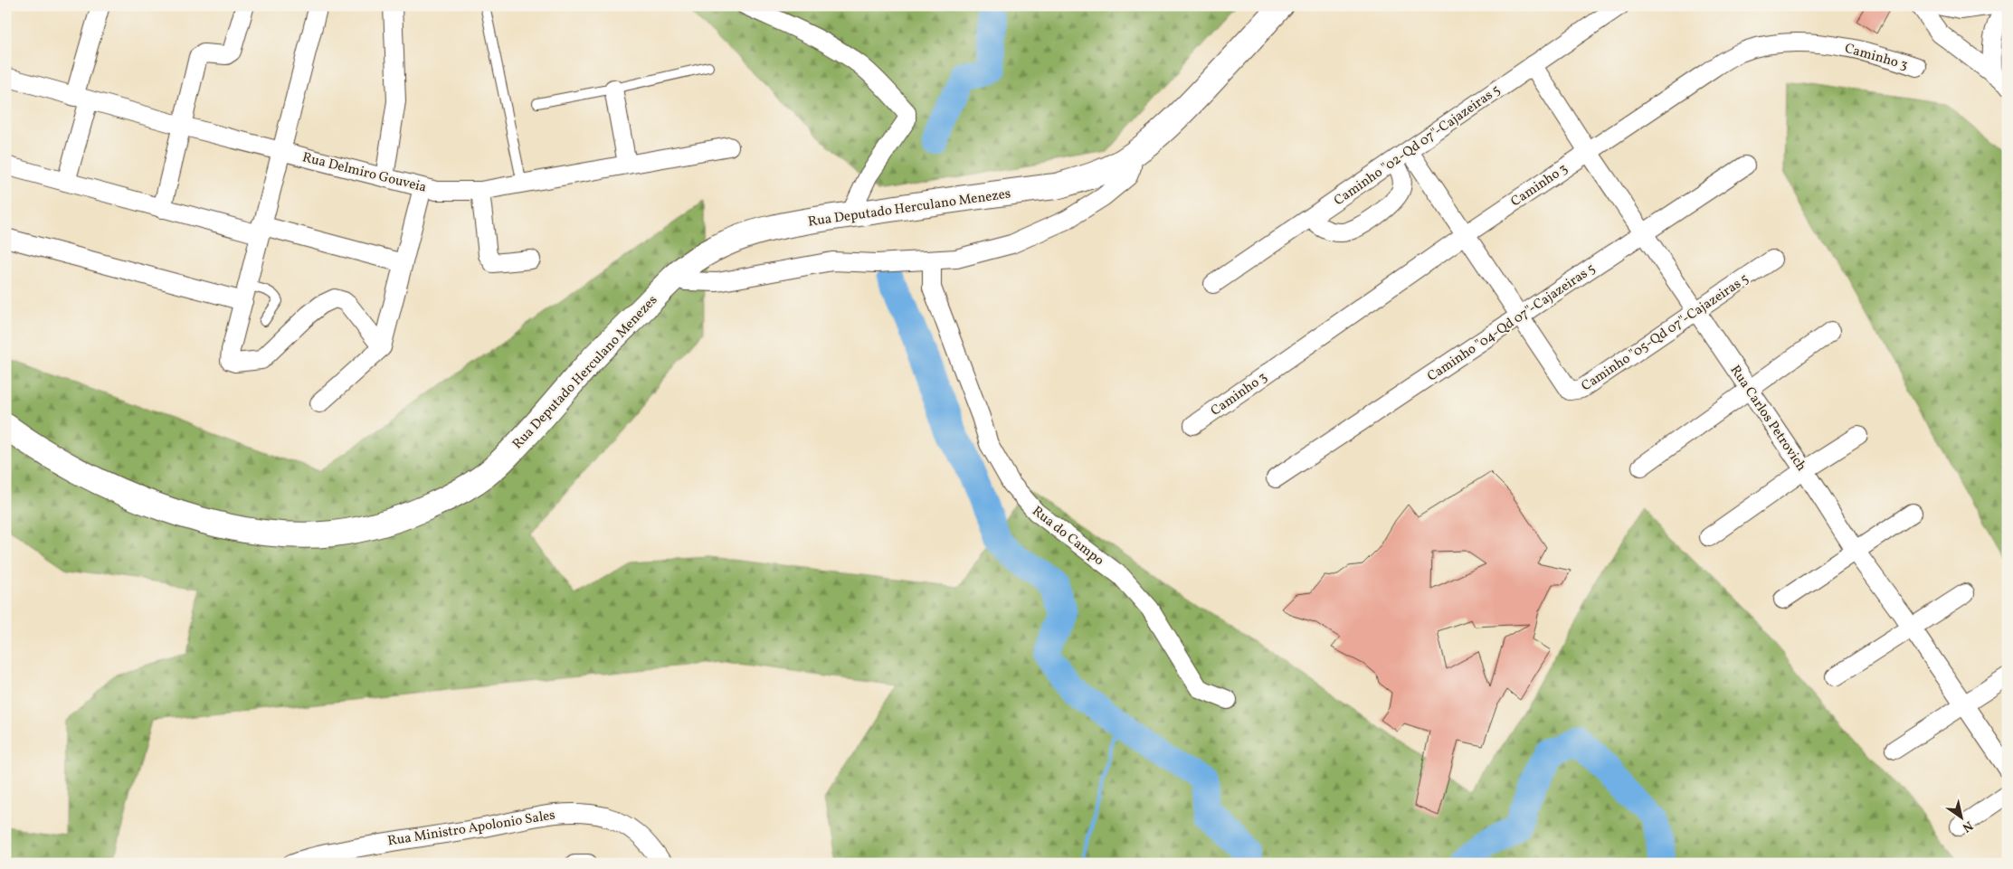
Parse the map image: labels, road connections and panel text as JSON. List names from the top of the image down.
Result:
{
  "streets": {
    "main road": ["Rua Deputado Herculano Menezes"],
    "street": [
      "Caminho 3",
      "Caminho \"02-Qd 07\"-Cajazeiras 5",
      "Rua Delmiro Gouveia",
      "Caminho \"04-Qd 07\"-Cajazeiras 5",
      "Caminho \"05-Qd 07\"-Cajazeiras 5",
      "Rua Carlos Petrovich",
      "Rua do Campo",
      "Rua Ministro Apolonio Sales"
    ]
  },
  "crossings": [
    ["Caminho 3", "Rua Carlos Petrovich"],
    ["Caminho \"02-Qd 07\"-Cajazeiras 5", "Rua Carlos Petrovich"],
    ["Caminho \"04-Qd 07\"-Cajazeiras 5", "Caminho \"05-Qd 07\"-Cajazeiras 5"],
    ["Caminho \"04-Qd 07\"-Cajazeiras 5", "Rua Carlos Petrovich"],
    ["Caminho \"05-Qd 07\"-Cajazeiras 5", "Rua Carlos Petrovich"]
  ],
  "north": "bottom right"
}
